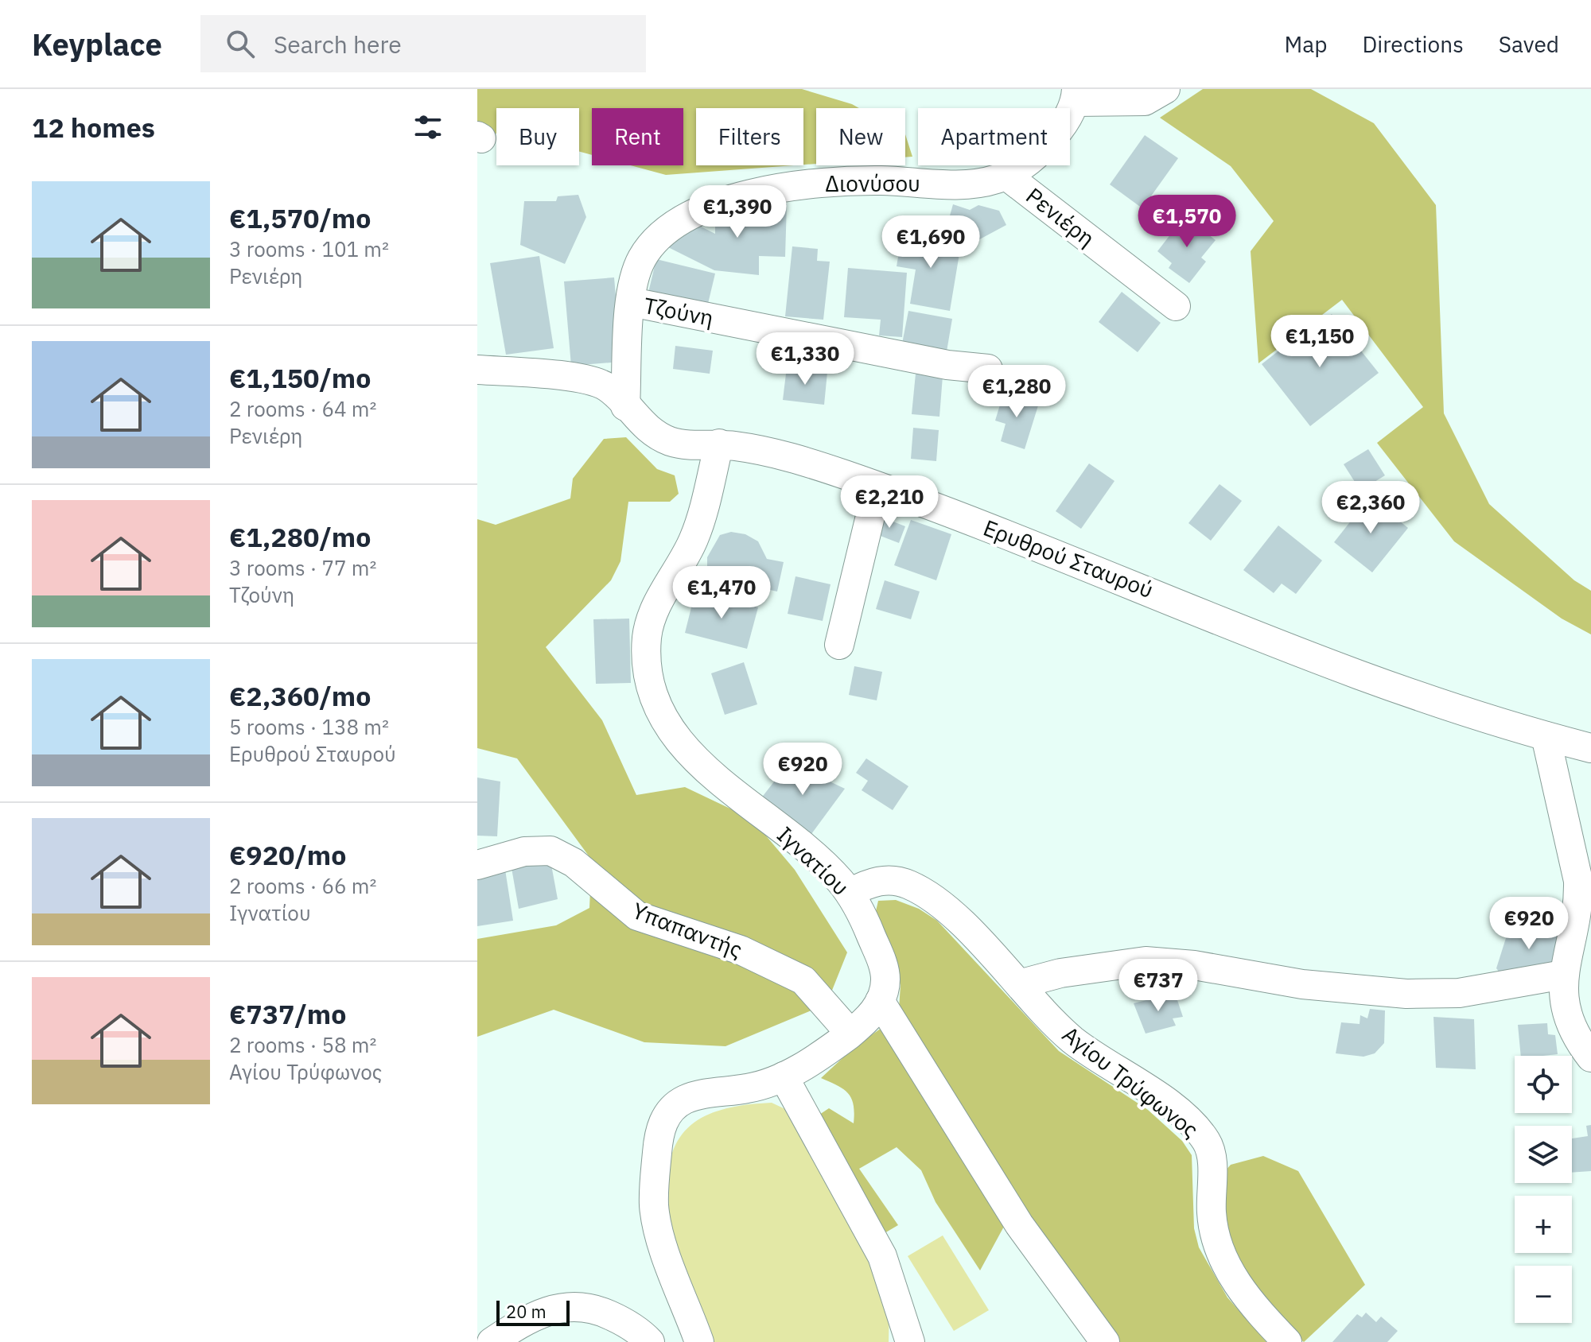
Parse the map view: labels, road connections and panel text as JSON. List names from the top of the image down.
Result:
{
  "streets": {
    "street": [
      "Διονύσου",
      "Ρενιέρη",
      "Τζούνη",
      "Ερυθρού Σταυρού",
      "Ιγνατίου",
      "Υπαπαντής",
      "Αγίου Τρύφωνος"
    ]
  },
  "crossings": [
    ["Διονύσου", "Ρενιέρη"],
    ["Διονύσου", "Τζούνη"],
    ["Διονύσου", "Ερυθρού Σταυρού"],
    ["Ερυθρού Σταυρού", "Ιγνατίου"],
    ["Ιγνατίου", "Αγίου Τρύφωνος"]
  ],
  "scale_bar": "20 m",
  "page": {
    "header": "Keyplace",
    "search": "Search here",
    "nav": ["Map", "Directions", "Saved"],
    "heading": "12 homes",
    "chip": [
      "Buy",
      "Rent",
      "Filters",
      "New",
      "Apartment"
    ],
    "list": [
      {
        "name": "€1,570/mo",
        "note": "3 rooms · 101 m² · Ρενιέρη"
      },
      {
        "name": "€1,150/mo",
        "note": "2 rooms · 64 m² · Ρενιέρη"
      },
      {
        "name": "€1,280/mo",
        "note": "3 rooms · 77 m² · Τζούνη"
      },
      {
        "name": "€2,360/mo",
        "note": "5 rooms · 138 m² · Ερυθρού Σταυρού"
      },
      {
        "name": "€920/mo",
        "note": "2 rooms · 66 m² · Ιγνατίου"
      },
      {
        "name": "€737/mo",
        "note": "2 rooms · 58 m² · Αγίου Τρύφωνος"
      }
    ],
    "price": [
      "€1,390",
      "€1,570",
      "€1,690",
      "€1,150",
      "€1,330",
      "€1,280",
      "€2,210",
      "€2,360",
      "€1,470",
      "€920",
      "€920",
      "€737"
    ],
    "map_buttons": ["+", "−"],
    "scale": "20 m"
  }
}
